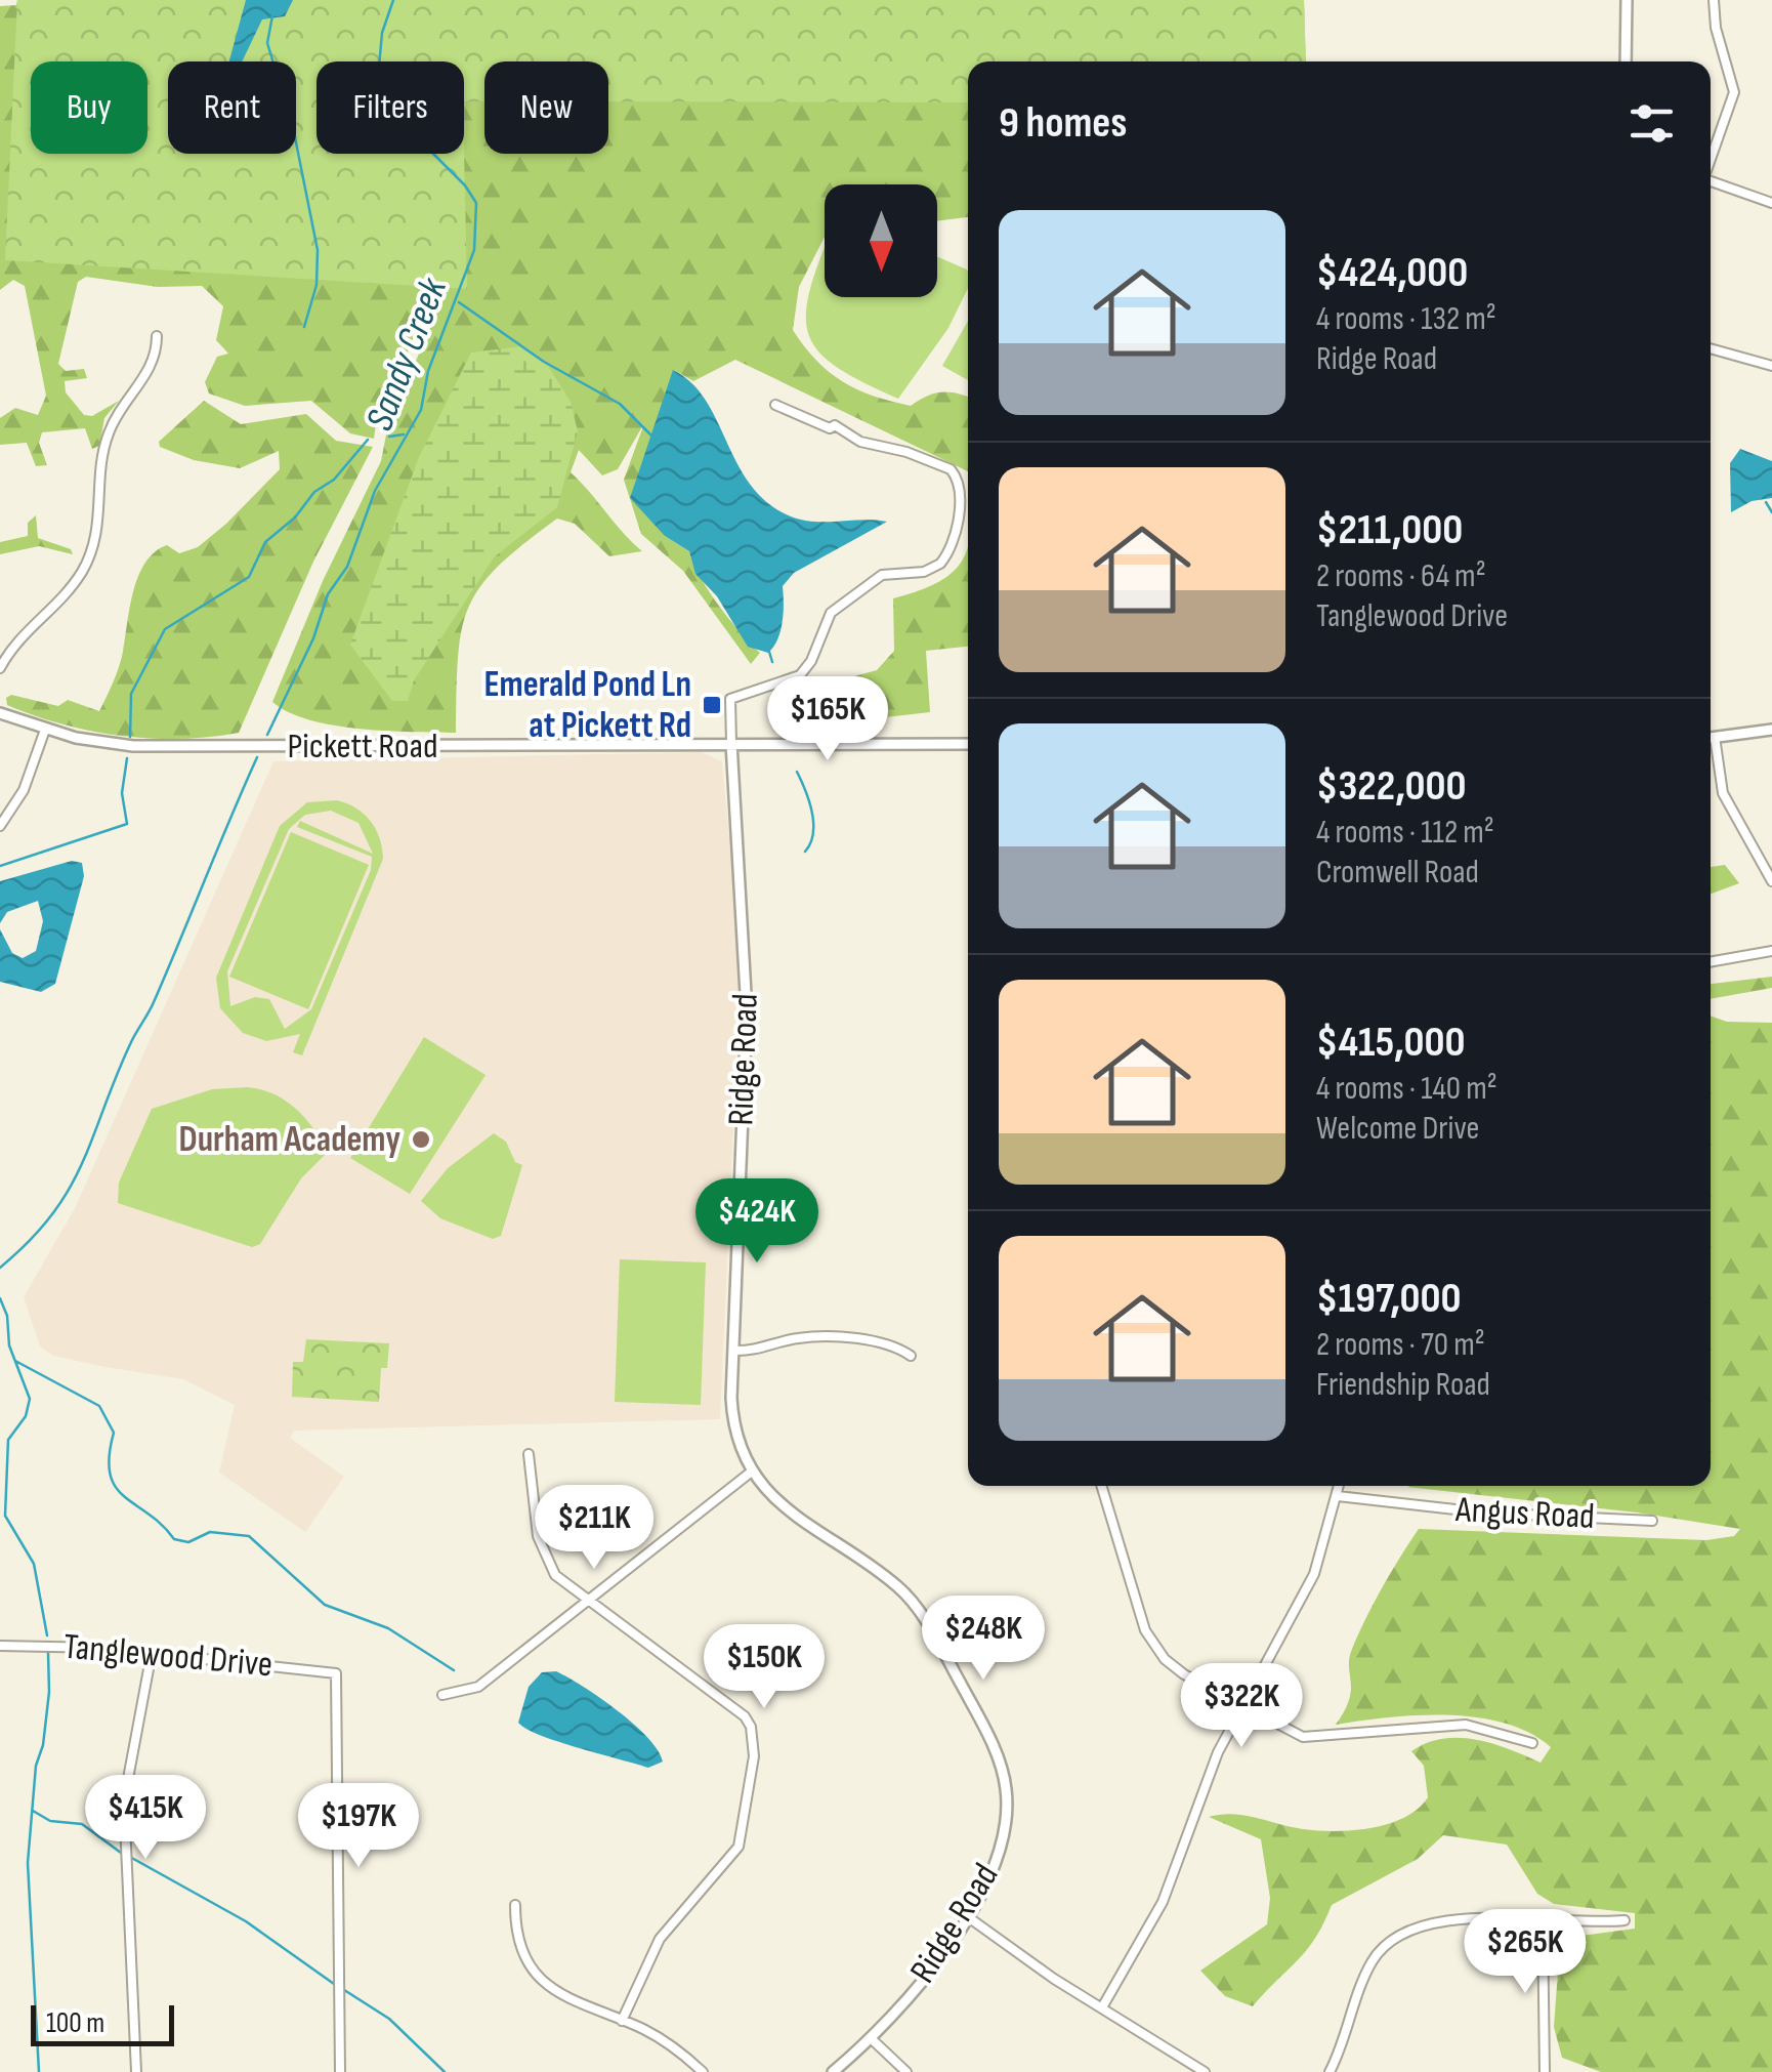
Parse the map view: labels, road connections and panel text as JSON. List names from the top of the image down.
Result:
{
  "streets": {
    "street": [
      "Pickett Road",
      "Ridge Road",
      "Angus Road",
      "Tanglewood Drive"
    ]
  },
  "crossings": [
    ["Pickett Road", "Ridge Road"]
  ],
  "water": ["Sandy Creek"],
  "places": {
    "transit": ["Emerald Pond Ln at Pickett Rd"],
    "other": ["Durham Academy"]
  },
  "scale_bar": "100 m",
  "north": "bottom",
  "page": {
    "chip": [
      "Buy",
      "Rent",
      "Filters",
      "New"
    ],
    "heading": "9 homes",
    "list": [
      {
        "name": "$424,000",
        "note": "4 rooms · 132 m² · Ridge Road"
      },
      {
        "name": "$211,000",
        "note": "2 rooms · 64 m² · Tanglewood Drive"
      },
      {
        "name": "$322,000",
        "note": "4 rooms · 112 m² · Cromwell Road"
      },
      {
        "name": "$415,000",
        "note": "4 rooms · 140 m² · Welcome Drive"
      },
      {
        "name": "$197,000",
        "note": "2 rooms · 70 m² · Friendship Road"
      }
    ],
    "price": [
      "$165K",
      "$424K",
      "$211K",
      "$248K",
      "$150K",
      "$322K",
      "$415K",
      "$197K",
      "$265K"
    ],
    "scale": "100 m"
  }
}
